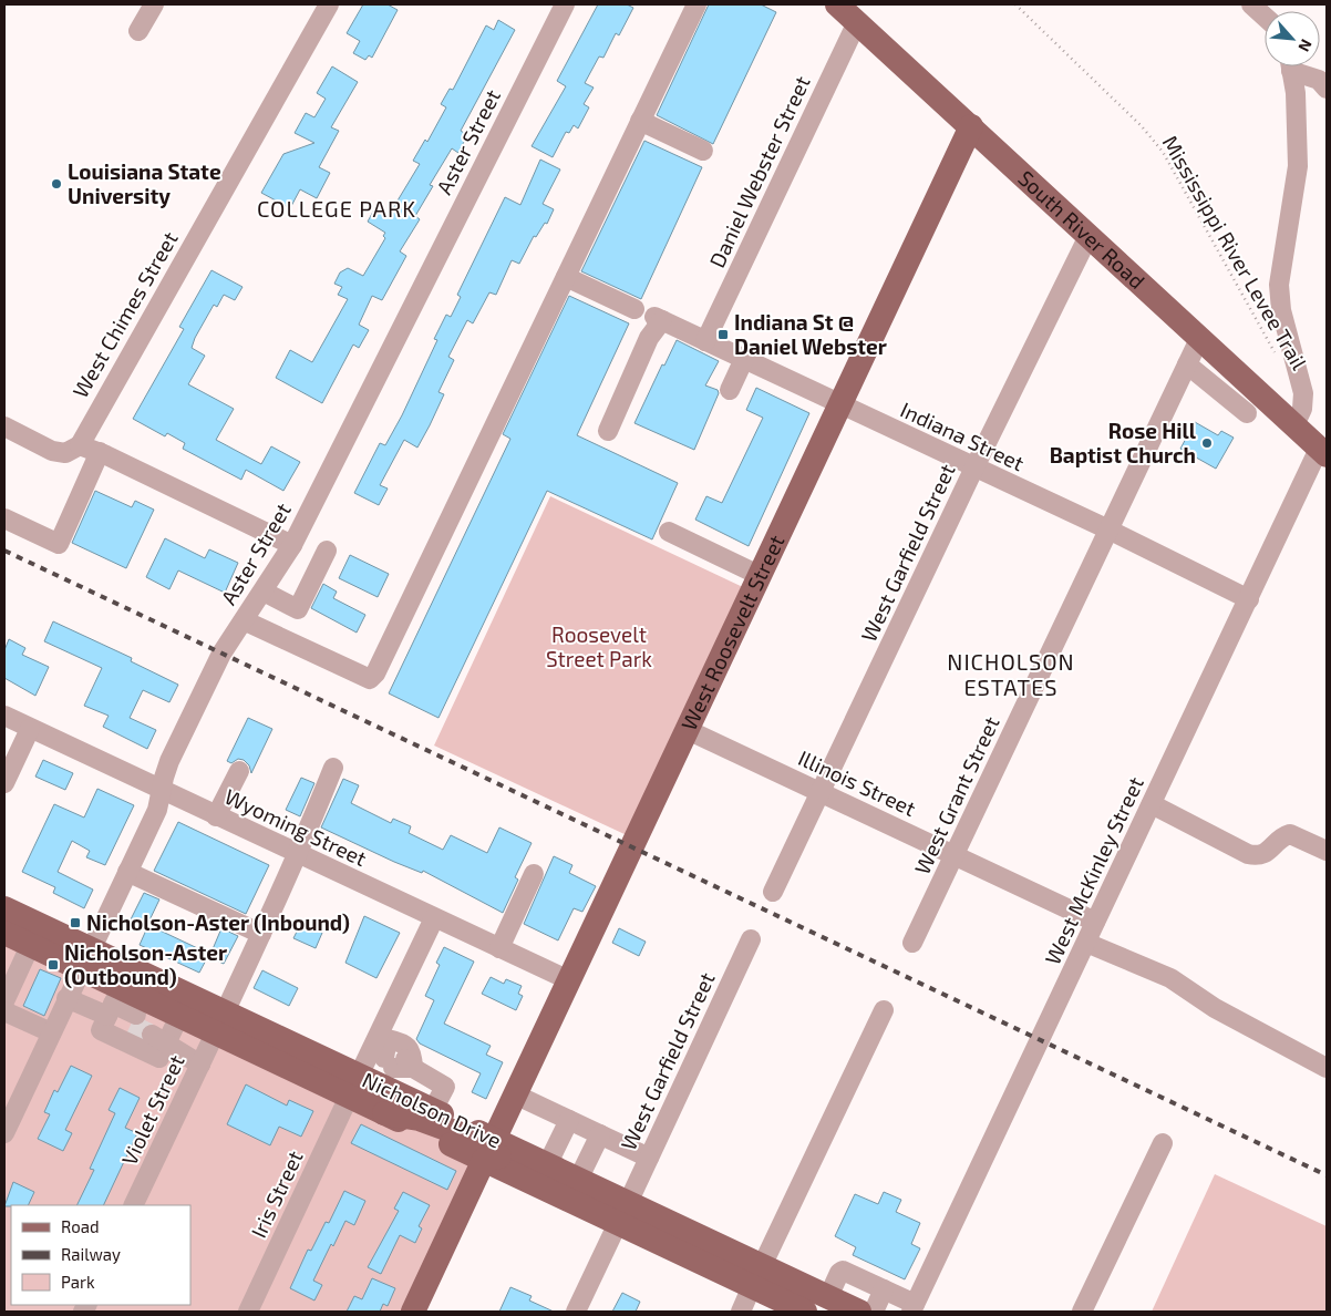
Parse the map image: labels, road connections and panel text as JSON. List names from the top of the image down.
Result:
{
  "streets": {
    "main road": ["South River Road", "West Roosevelt Street", "Nicholson Drive"],
    "street": [
      "Aster Street",
      "Daniel Webster Street",
      "West Chimes Street",
      "Indiana Street",
      "West Garfield Street",
      "Illinois Street",
      "West Grant Street",
      "Wyoming Street",
      "West McKinley Street",
      "Violet Street",
      "Iris Street"
    ],
    "path": ["Mississippi River Levee Trail"]
  },
  "crossings": [
    ["Aster Street", "Wyoming Street"],
    ["Aster Street", "Nicholson Drive"],
    ["Daniel Webster Street", "South River Road"],
    ["Daniel Webster Street", "Indiana Street"],
    ["South River Road", "West Garfield Street"],
    ["South River Road", "West Roosevelt Street"],
    ["South River Road", "West Grant Street"],
    ["South River Road", "West McKinley Street"],
    ["Indiana Street", "West Garfield Street"],
    ["Indiana Street", "West Roosevelt Street"],
    ["Indiana Street", "West Grant Street"],
    ["Indiana Street", "West McKinley Street"],
    ["West Garfield Street", "Illinois Street"],
    ["West Garfield Street", "Nicholson Drive"],
    ["West Roosevelt Street", "Illinois Street"],
    ["West Roosevelt Street", "Wyoming Street"],
    ["West Roosevelt Street", "Nicholson Drive"],
    ["Illinois Street", "West Grant Street"],
    ["Illinois Street", "West McKinley Street"],
    ["Wyoming Street", "Violet Street"],
    ["Wyoming Street", "Iris Street"],
    ["Violet Street", "Nicholson Drive"],
    ["Nicholson Drive", "Iris Street"]
  ],
  "districts": ["COLLEGE PARK", "NICHOLSON ESTATES"],
  "parks": ["Roosevelt Street Park"],
  "places": {
    "other": ["Louisiana State University", "Rose Hill Baptist Church"],
    "transit": ["Indiana St @ Daniel Webster", "Nicholson-Aster (Inbound)", "Nicholson-Aster (Outbound)"]
  },
  "legend": ["Road", "Railway", "Park"],
  "north": "bottom right"
}
